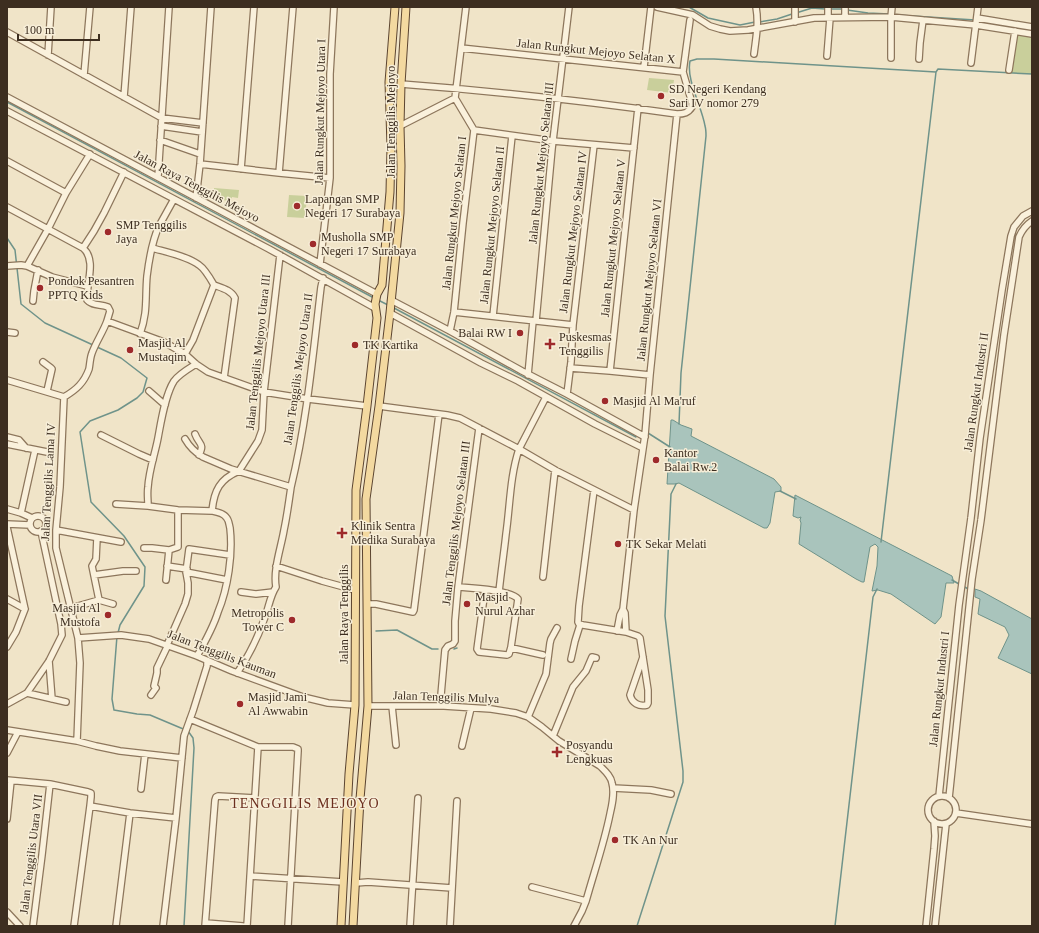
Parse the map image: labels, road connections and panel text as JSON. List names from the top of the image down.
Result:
{
  "streets": {
    "main road": ["Jalan Tenggilis Mejoyo", "Jalan Raya Tenggilis"],
    "street": [
      "Jalan Rungkut Mejoyo Selatan X",
      "Jalan Rungkut Mejoyo Utara I",
      "Jalan Rungkut Mejoyo Selatan III",
      "Jalan Raya Tenggilis Mejoyo",
      "Jalan Rungkut Mejoyo Selatan I",
      "Jalan Rungkut Mejoyo Selatan II",
      "Jalan Rungkut Mejoyo Selatan IV",
      "Jalan Rungkut Mejoyo Selatan V",
      "Jalan Rungkut Mejoyo Selatan VI",
      "Jalan Tenggilis Mejoyo Utara III",
      "Jalan Tenggilis Mejoyo Utara II",
      "Jalan Rungkut Industri II",
      "Jalan Tenggilis Lama IV",
      "Jalan Tenggilis Mejoyo Selatan III",
      "Jalan Tenggilis Kauman",
      "Jalan Rungkut Industri I",
      "Jalan Tenggilis Mulya",
      "Jalan Tenggilis Utara VII"
    ]
  },
  "crossings": [
    ["Jalan Rungkut Mejoyo Selatan X", "Jalan Rungkut Mejoyo Selatan III"],
    ["Jalan Rungkut Mejoyo Selatan X", "Jalan Rungkut Mejoyo Selatan VI"],
    ["Jalan Rungkut Mejoyo Utara I", "Jalan Raya Tenggilis Mejoyo"],
    ["Jalan Tenggilis Mejoyo", "Jalan Raya Tenggilis Mejoyo"],
    ["Jalan Tenggilis Mejoyo", "Jalan Raya Tenggilis"],
    ["Jalan Raya Tenggilis Mejoyo", "Jalan Tenggilis Mejoyo Utara III"],
    ["Jalan Raya Tenggilis Mejoyo", "Jalan Tenggilis Mejoyo Utara II"],
    ["Jalan Raya Tenggilis Mejoyo", "Jalan Raya Tenggilis"],
    ["Jalan Tenggilis Mejoyo Utara II", "Jalan Tenggilis Kauman"],
    ["Jalan Rungkut Industri II", "Jalan Rungkut Industri I"],
    ["Jalan Tenggilis Lama IV", "Jalan Tenggilis Kauman"],
    ["Jalan Tenggilis Mejoyo Selatan III", "Jalan Tenggilis Mulya"],
    ["Jalan Raya Tenggilis", "Jalan Tenggilis Kauman"],
    ["Jalan Raya Tenggilis", "Jalan Tenggilis Mulya"]
  ],
  "districts": ["TENGGILIS MEJOYO"],
  "places": {
    "other": [
      "SD Negeri Kendang Sari IV nomor 279",
      "Lapangan SMP Negeri 17 Surabaya",
      "SMP Tenggilis Jaya",
      "Musholla SMP Negeri 17 Surabaya",
      "Pondok Pesantren PPTQ Kids",
      "Balai RW I",
      "TK Kartika",
      "Masjid Al Mustaqim",
      "Masjid Al Ma'ruf",
      "Kantor Balai Rw.2",
      "TK Sekar Melati",
      "Masjid Nurul Azhar",
      "Masjid Al Mustofa",
      "Metropolis Tower C",
      "Masjid Jami Al Awwabin",
      "TK An Nur"
    ],
    "health": ["Puskesmas Tenggilis", "Klinik Sentra Medika Surabaya", "Posyandu Lengkuas"]
  },
  "scale_bar": "100 m"
}
